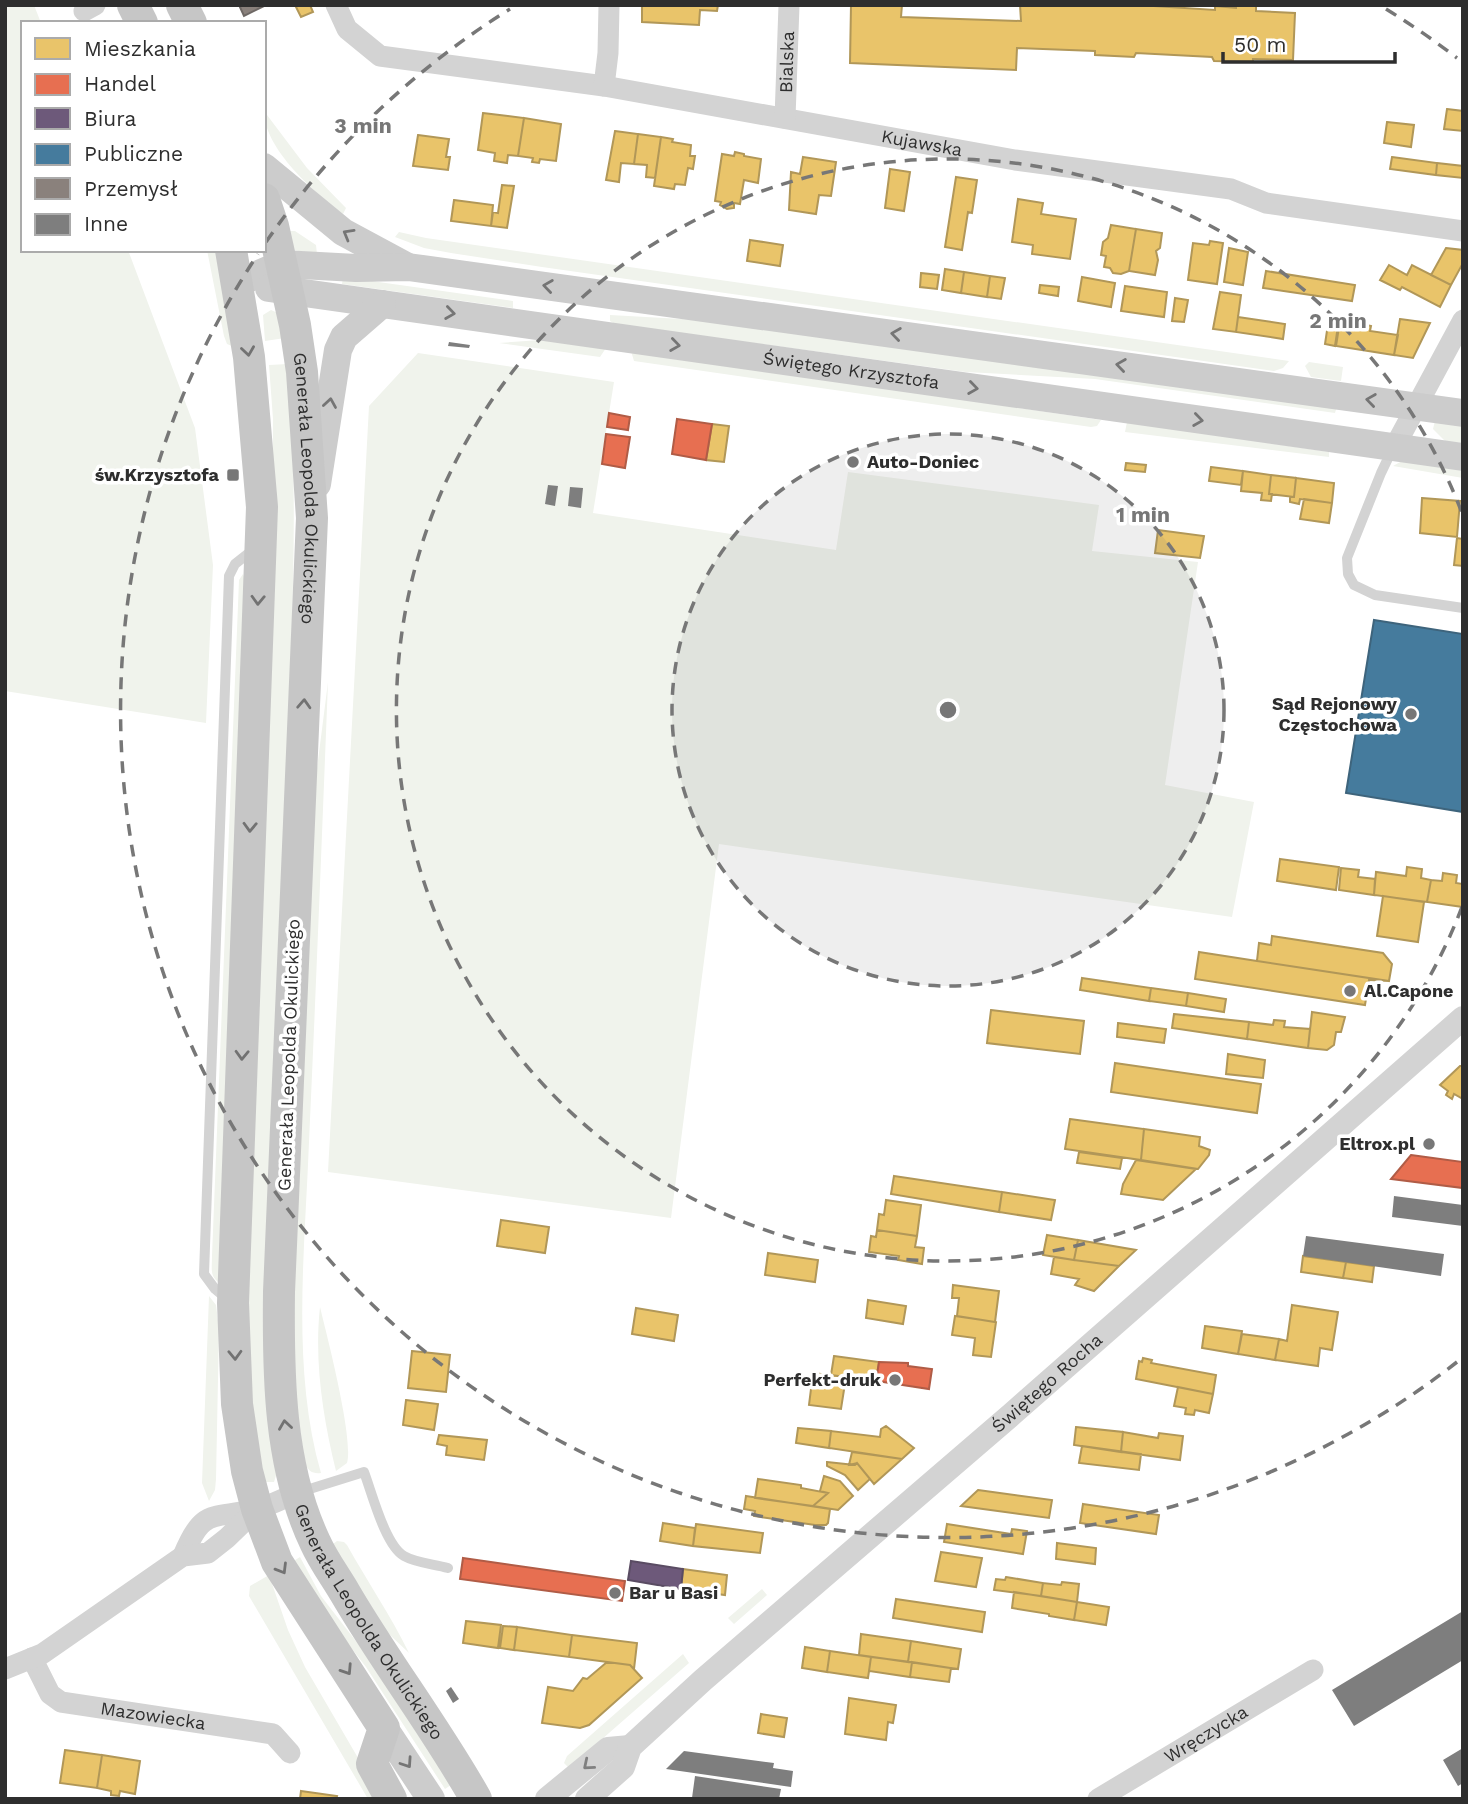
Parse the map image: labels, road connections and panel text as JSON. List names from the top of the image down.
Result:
{
  "streets": {
    "main road": ["Świętego Krzysztofa", "Generała Leopolda Okulickiego"],
    "street": [
      "Bialska",
      "Kujawska",
      "Świętego Rocha",
      "Mazowiecka",
      "Wręczycka"
    ]
  },
  "crossings": [
    ["Bialska", "Kujawska"],
    ["Świętego Krzysztofa", "Generała Leopolda Okulickiego"]
  ],
  "places": {
    "other": [
      "Auto-Doniec",
      "Sąd Rejonowy Częstochowa",
      "Al.Capone",
      "Eltrox.pl",
      "Perfekt-druk",
      "Bar u Basi"
    ],
    "transit": ["św.Krzysztofa"]
  },
  "legend": [
    "Mieszkania",
    "Handel",
    "Biura",
    "Publiczne",
    "Przemysł",
    "Inne"
  ],
  "scale_bar": "50 m",
  "rings": ["3 min", "2 min", "1 min"]
}
